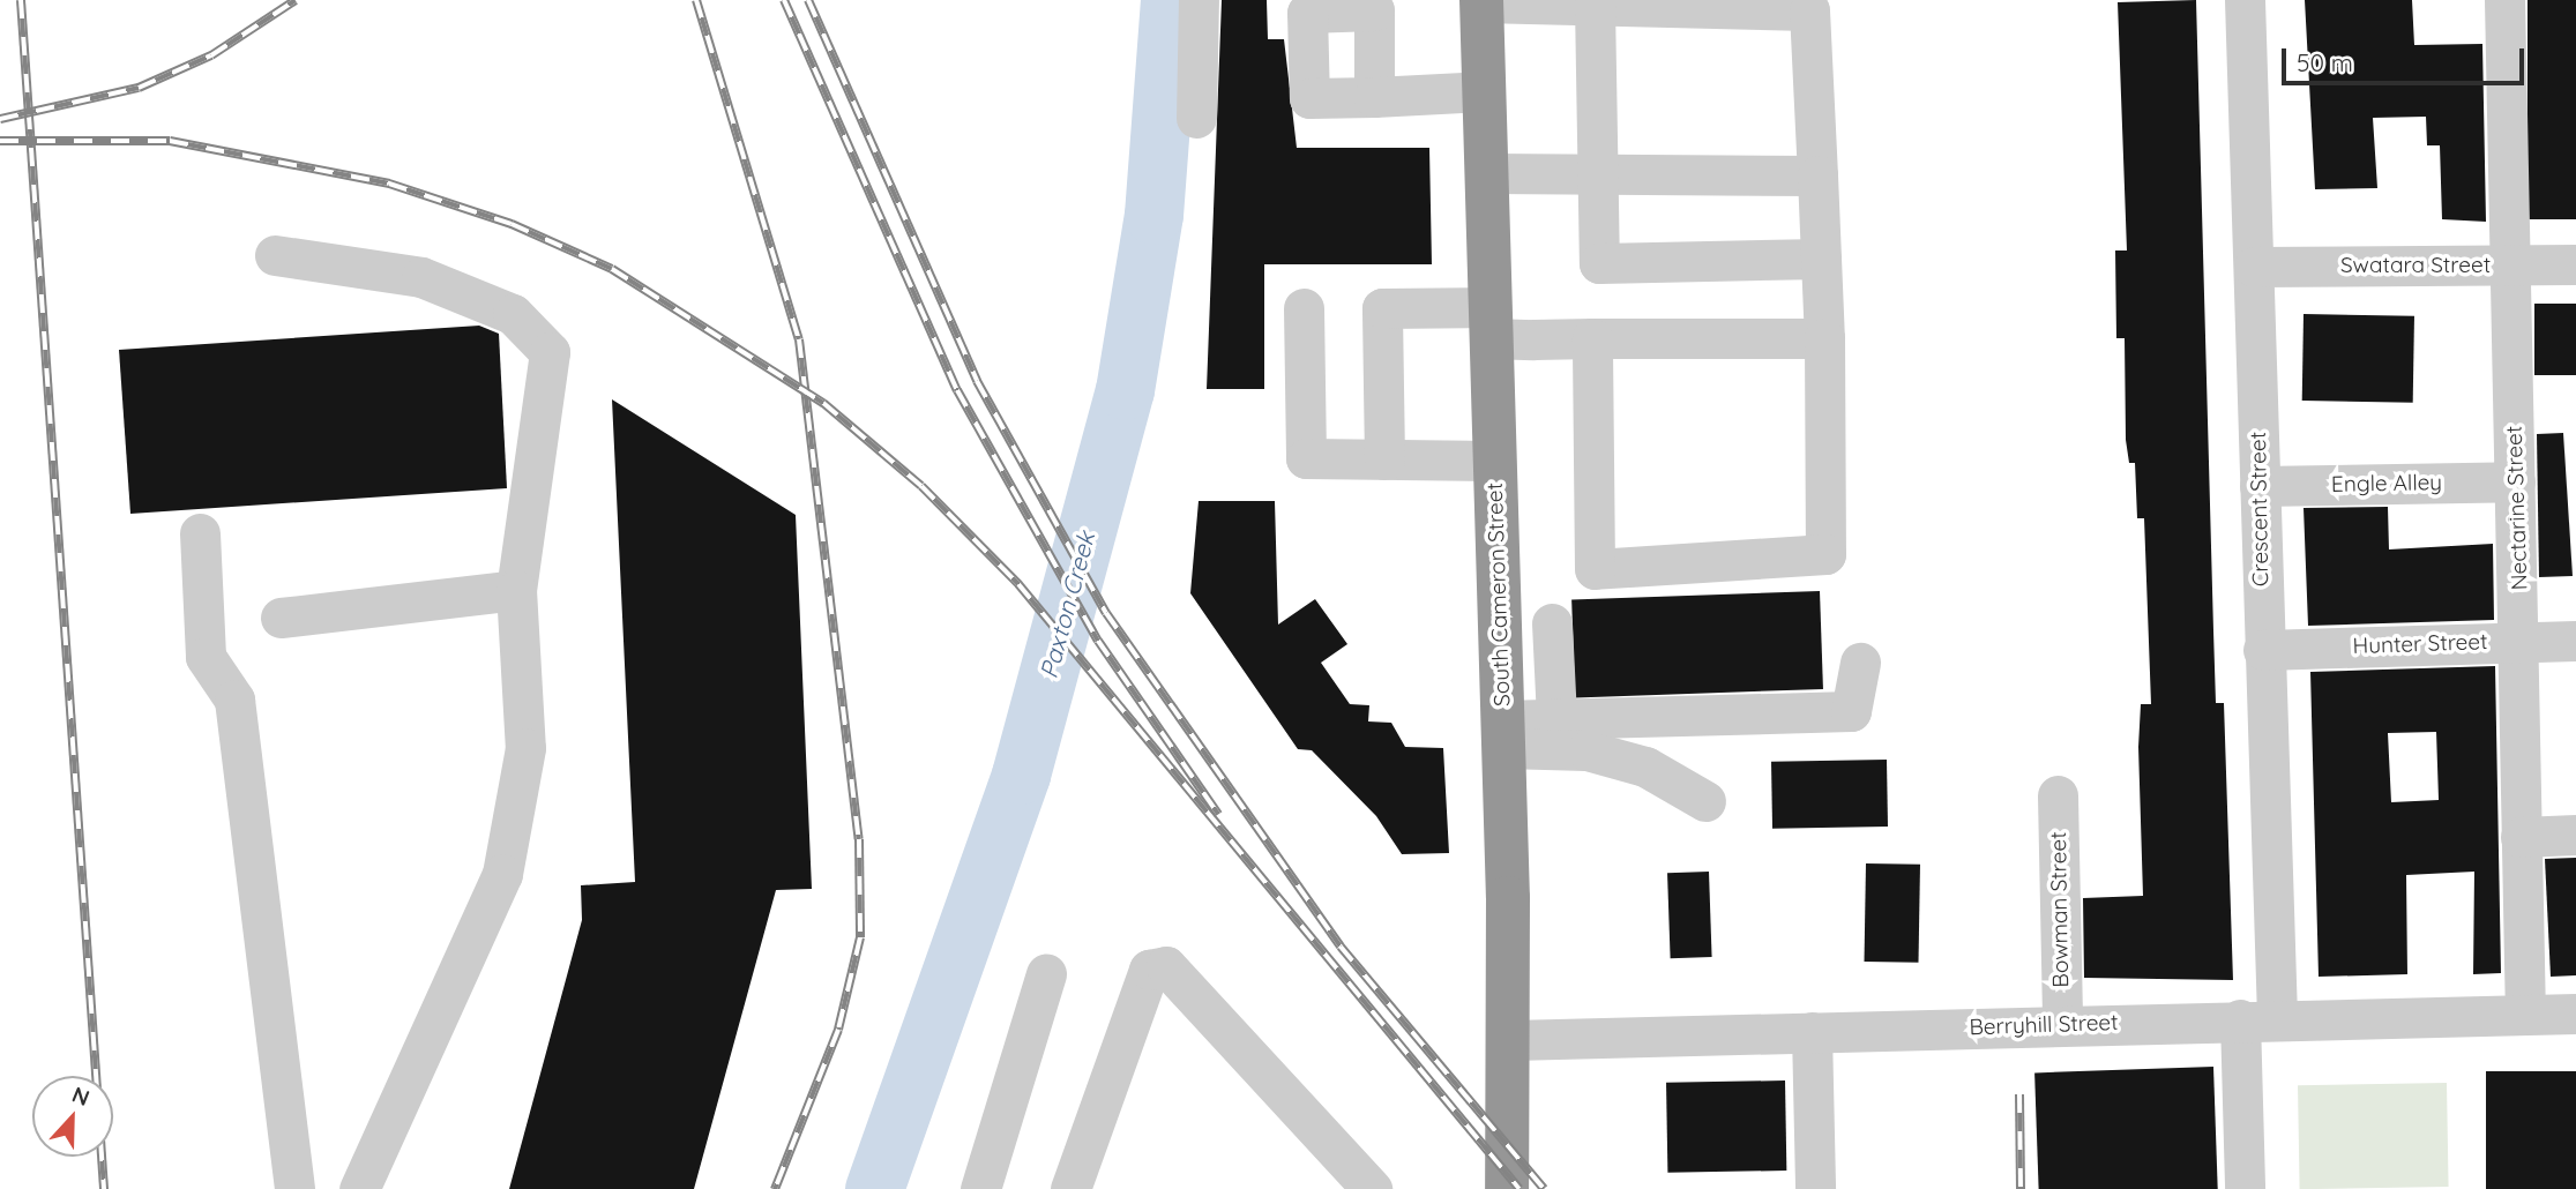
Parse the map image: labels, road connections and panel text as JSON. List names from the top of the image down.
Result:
{
  "streets": {
    "highway": ["South Cameron Street"],
    "street": [
      "Swatara Street",
      "Engle Alley",
      "Nectarine Street",
      "Crescent Street",
      "Hunter Street",
      "Bowman Street",
      "Berryhill Street"
    ]
  },
  "crossings": [
    ["Swatara Street", "Nectarine Street"],
    ["Swatara Street", "Crescent Street"],
    ["Engle Alley", "Nectarine Street"],
    ["Engle Alley", "Crescent Street"],
    ["Nectarine Street", "Hunter Street"],
    ["Nectarine Street", "Berryhill Street"],
    ["Crescent Street", "Hunter Street"],
    ["Crescent Street", "Berryhill Street"],
    ["South Cameron Street", "Berryhill Street"],
    ["Bowman Street", "Berryhill Street"]
  ],
  "water": ["Paxton Creek"],
  "scale_bar": "50 m",
  "north": "top"
}
